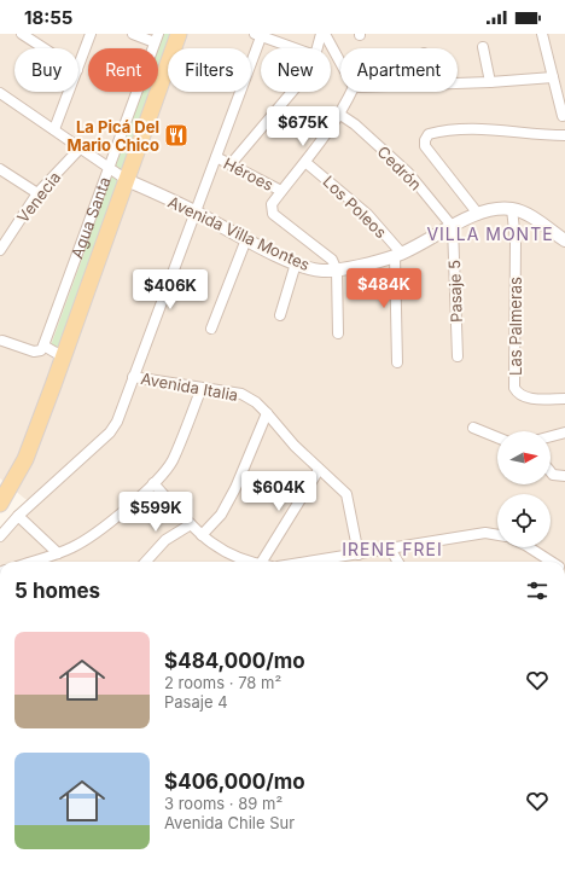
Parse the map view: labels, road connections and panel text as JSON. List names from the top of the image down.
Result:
{
  "streets": {
    "main road": ["Agua Santa"],
    "street": [
      "Cedrón",
      "Héroes",
      "Venecia",
      "Los Poleos",
      "Avenida Villa Montes",
      "Pasaje 5",
      "Las Palmeras",
      "Avenida Italia"
    ]
  },
  "crossings": [
    ["Cedrón", "Avenida Villa Montes"],
    ["Cedrón", "Pasaje 5"],
    ["Los Poleos", "Avenida Villa Montes"],
    ["Agua Santa", "Avenida Villa Montes"],
    ["Avenida Villa Montes", "Pasaje 5"],
    ["Avenida Villa Montes", "Las Palmeras"]
  ],
  "districts": ["VILLA MONTE", "IRENE FREI"],
  "places": {
    "restaurant": ["La Picá Del Mario Chico"]
  },
  "north": "right",
  "page": {
    "status": "18:55",
    "chip": [
      "Buy",
      "Rent",
      "Filters",
      "New",
      "Apartment"
    ],
    "price": [
      "$675K",
      "$484K",
      "$406K",
      "$604K",
      "$599K"
    ],
    "heading": "5 homes",
    "list": [
      {
        "name": "$484,000/mo",
        "note": "2 rooms · 78 m² · Pasaje 4"
      },
      {
        "name": "$406,000/mo",
        "note": "3 rooms · 89 m² · Avenida Chile Sur"
      }
    ]
  }
}
